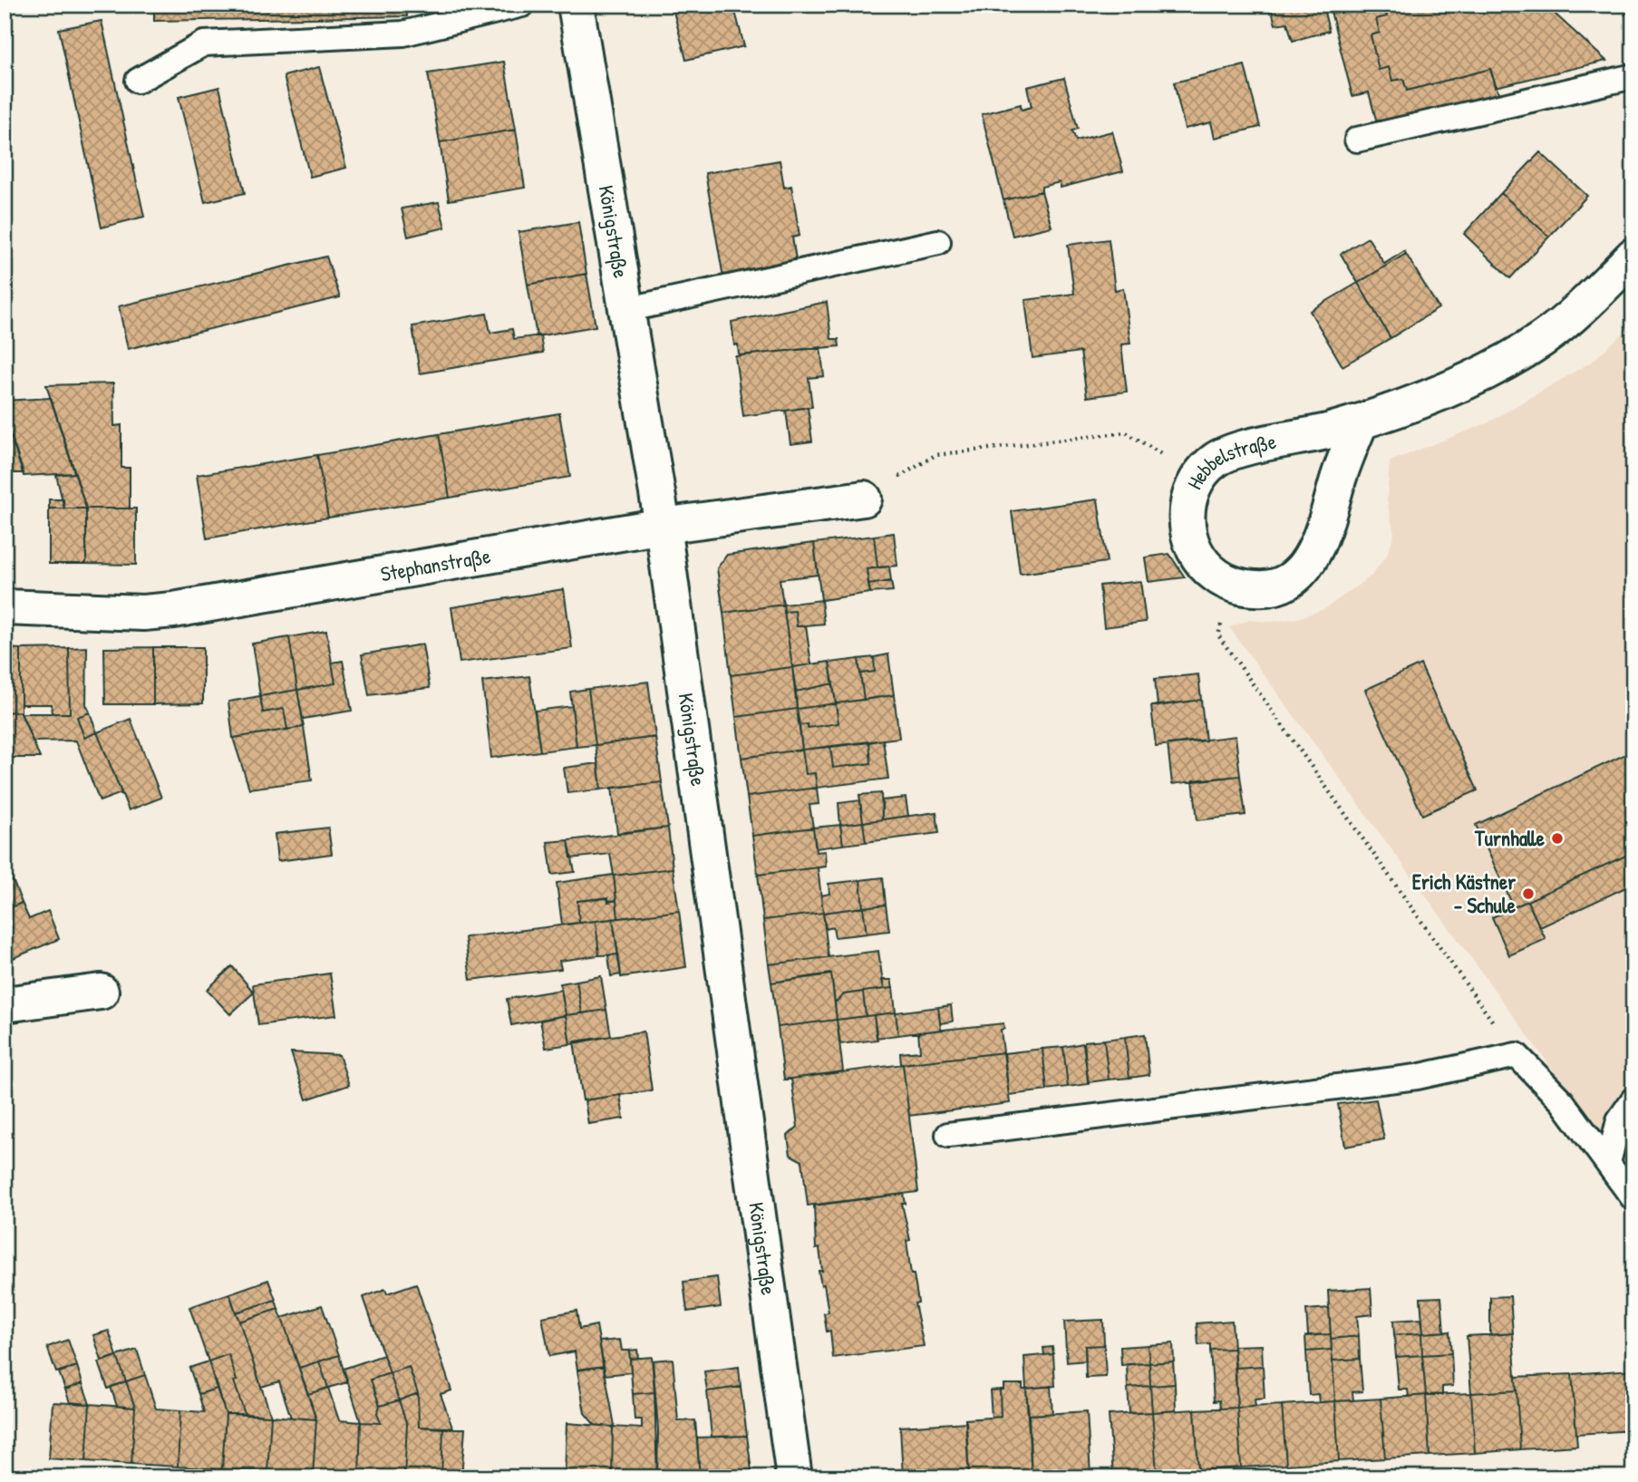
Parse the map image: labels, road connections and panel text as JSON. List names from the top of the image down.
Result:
{
  "streets": {
    "street": ["Königstraße", "Hebbelstraße", "Stephanstraße"]
  },
  "crossings": [
    ["Königstraße", "Stephanstraße"]
  ],
  "places": ["Turnhalle", "Erich Kästner - Schule"]
}
